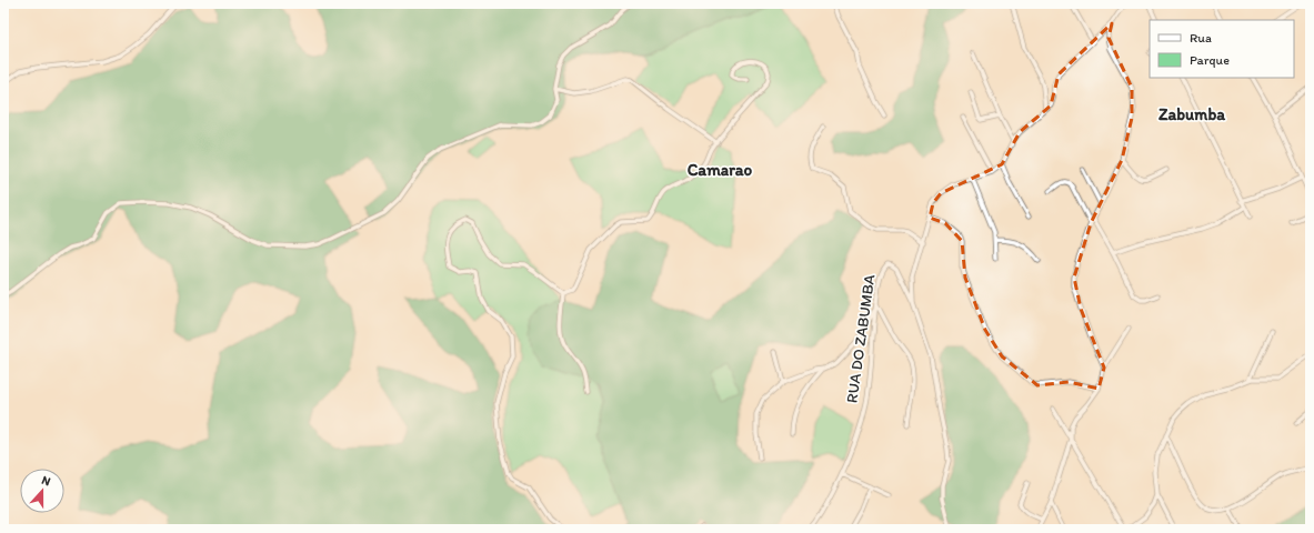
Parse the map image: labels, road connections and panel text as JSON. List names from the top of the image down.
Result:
{
  "streets": {
    "street": ["RUA DO ZABUMBA"]
  },
  "districts": ["Zabumba", "Camarao"],
  "legend": ["Rua", "Parque"],
  "north": "top"
}
